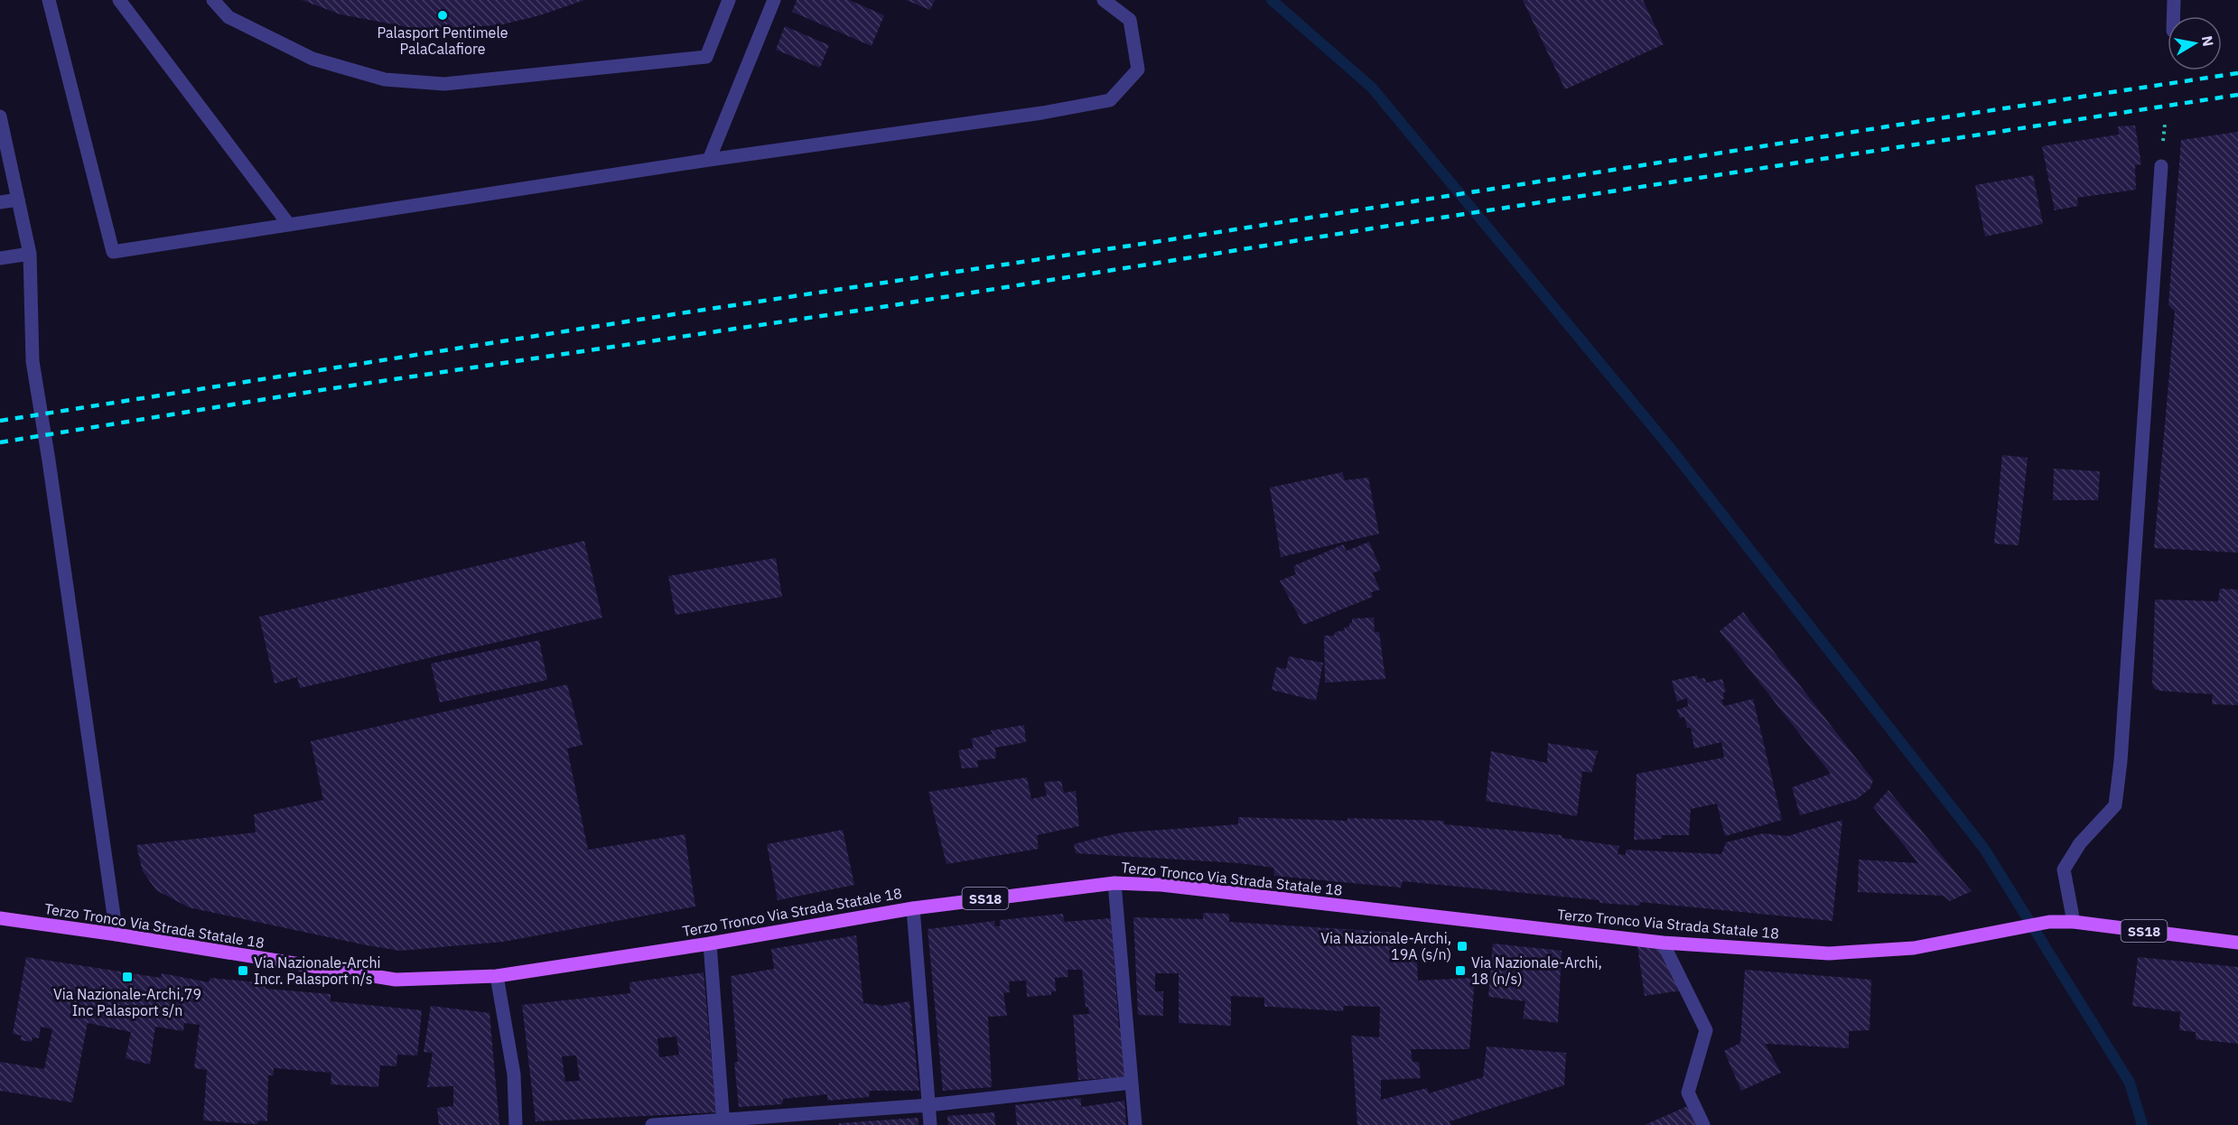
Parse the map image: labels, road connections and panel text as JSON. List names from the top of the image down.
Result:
{
  "streets": {
    "main road": ["Terzo Tronco Via Strada Statale 18", "SS18"]
  },
  "places": {
    "other": ["Palasport Pentimele PalaCalafiore"],
    "transit": [
      "Via Nazionale-Archi, 19A (s/n)",
      "Via Nazionale-Archi Incr. Palasport n/s",
      "Via Nazionale-Archi, 18 (n/s)",
      "Via Nazionale-Archi,79 Inc Palasport s/n"
    ]
  },
  "north": "right"
}
